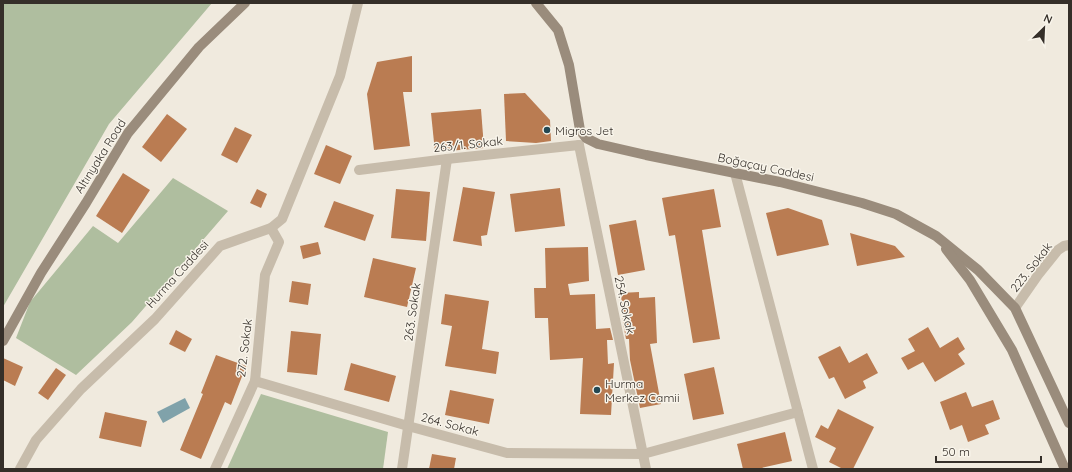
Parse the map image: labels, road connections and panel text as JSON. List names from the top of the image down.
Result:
{
  "streets": {
    "main road": ["Altınyaka Road", "Boğaçay Caddesi"],
    "street": [
      "263/1. Sokak",
      "223. Sokak",
      "Hurma Caddesi",
      "254. Sokak",
      "263. Sokak",
      "272. Sokak",
      "264. Sokak"
    ]
  },
  "crossings": [
    ["263/1. Sokak", "Boğaçay Caddesi"],
    ["263/1. Sokak", "254. Sokak"],
    ["263/1. Sokak", "263. Sokak"],
    ["Boğaçay Caddesi", "223. Sokak"],
    ["Boğaçay Caddesi", "254. Sokak"],
    ["Hurma Caddesi", "272. Sokak"],
    ["254. Sokak", "264. Sokak"],
    ["263. Sokak", "264. Sokak"],
    ["272. Sokak", "264. Sokak"]
  ],
  "places": ["Migros Jet", "Hurma Merkez Camii"],
  "scale_bar": "50 m",
  "north": "top right"
}
